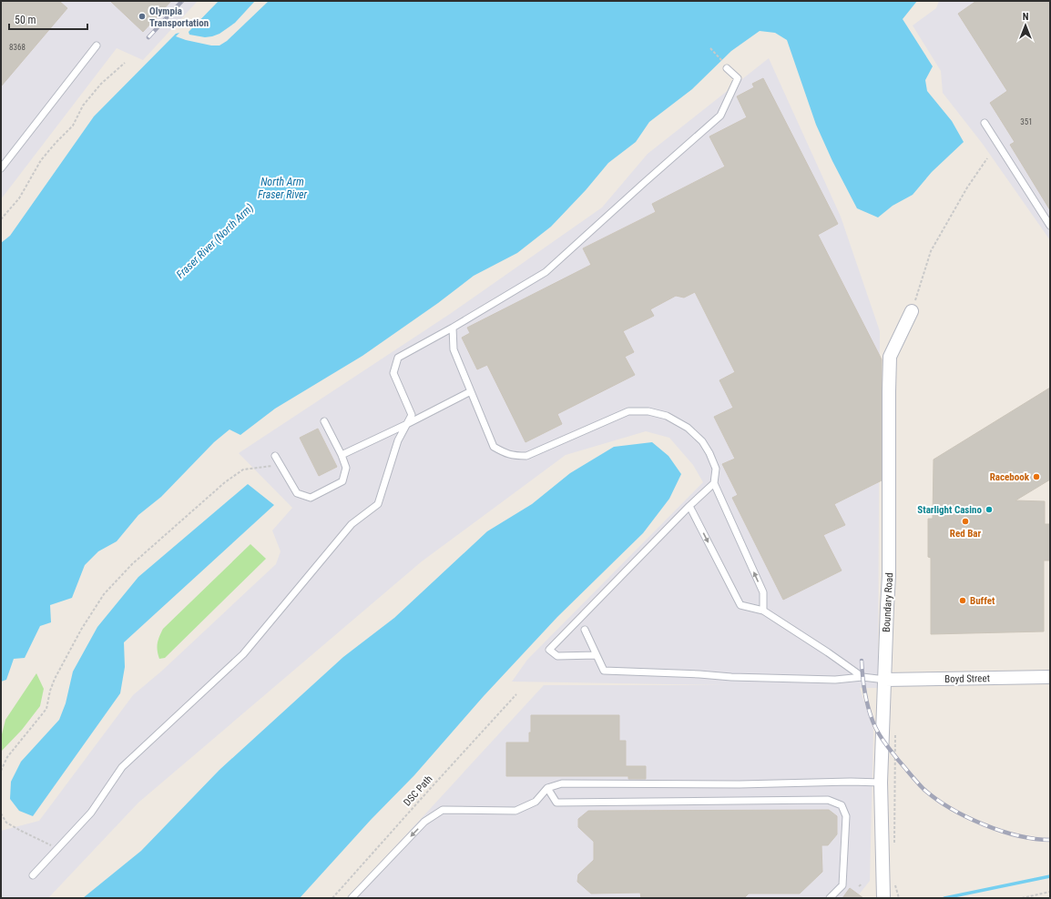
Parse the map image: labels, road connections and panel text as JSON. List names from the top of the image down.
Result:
{
  "streets": {
    "street": ["Boundary Road", "Boyd Street"],
    "path": ["DSC Path"]
  },
  "crossings": [
    ["Boundary Road", "Boyd Street"]
  ],
  "water": ["North Arm Fraser River", "Fraser River (North Arm)"],
  "places": [
    "Olympia Transportation",
    "Racebook",
    "Starlight Casino",
    "Red Bar",
    "Buffet"
  ],
  "house_numbers": ["8368", "351"],
  "scale_bar": "50 m",
  "north": "top"
}
